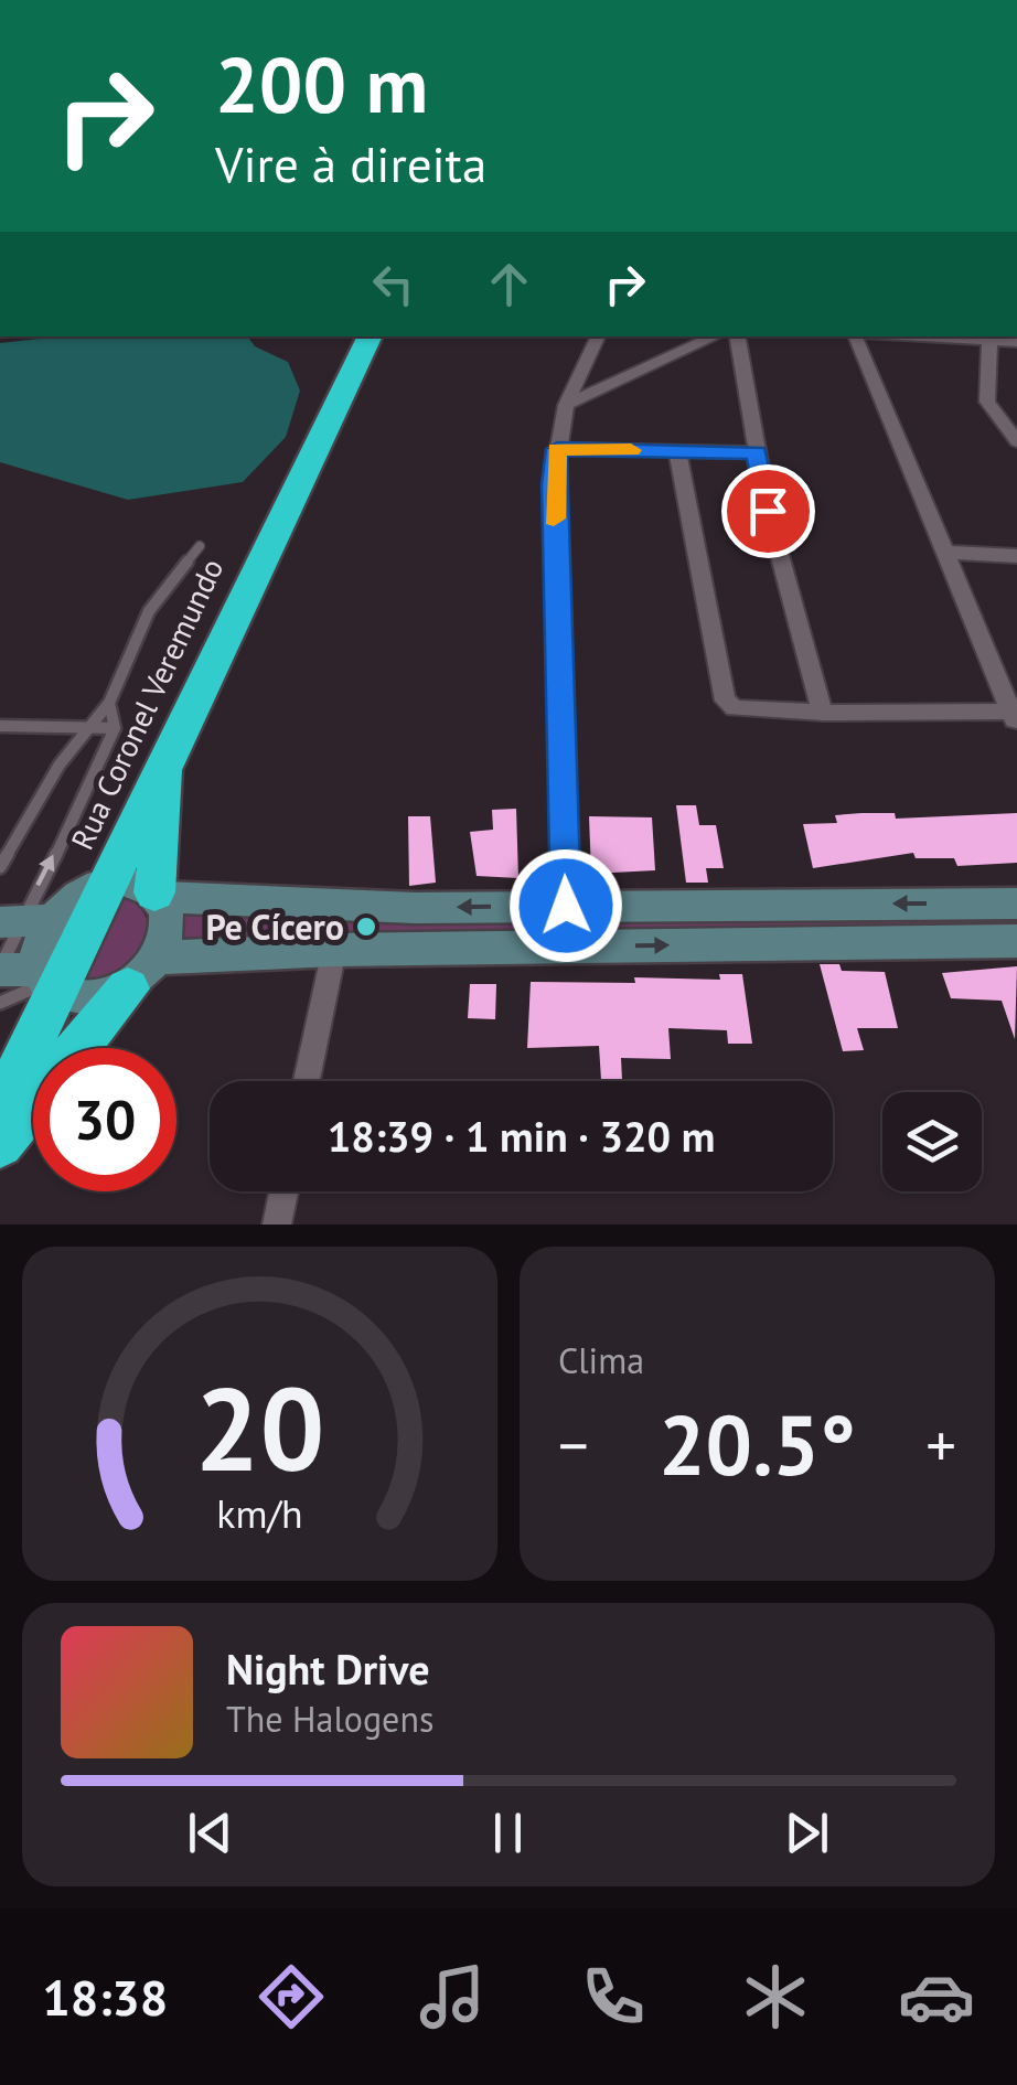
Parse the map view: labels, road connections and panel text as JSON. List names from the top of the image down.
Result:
{
  "streets": {
    "highway": ["Rua Coronel Veremundo"]
  },
  "places": ["Pe Cícero"],
  "page": {
    "turn": ["200 m", "Vire à direita"],
    "limit": "30",
    "trip": "18:39 · 1 min · 320 m",
    "tile": "Clima",
    "heat": ["−", "20.5°", "+"],
    "song": ["Night Drive", "The Halogens"],
    "tabs": "18:38",
    "gauge": ["20", "km/h"]
  }
}
